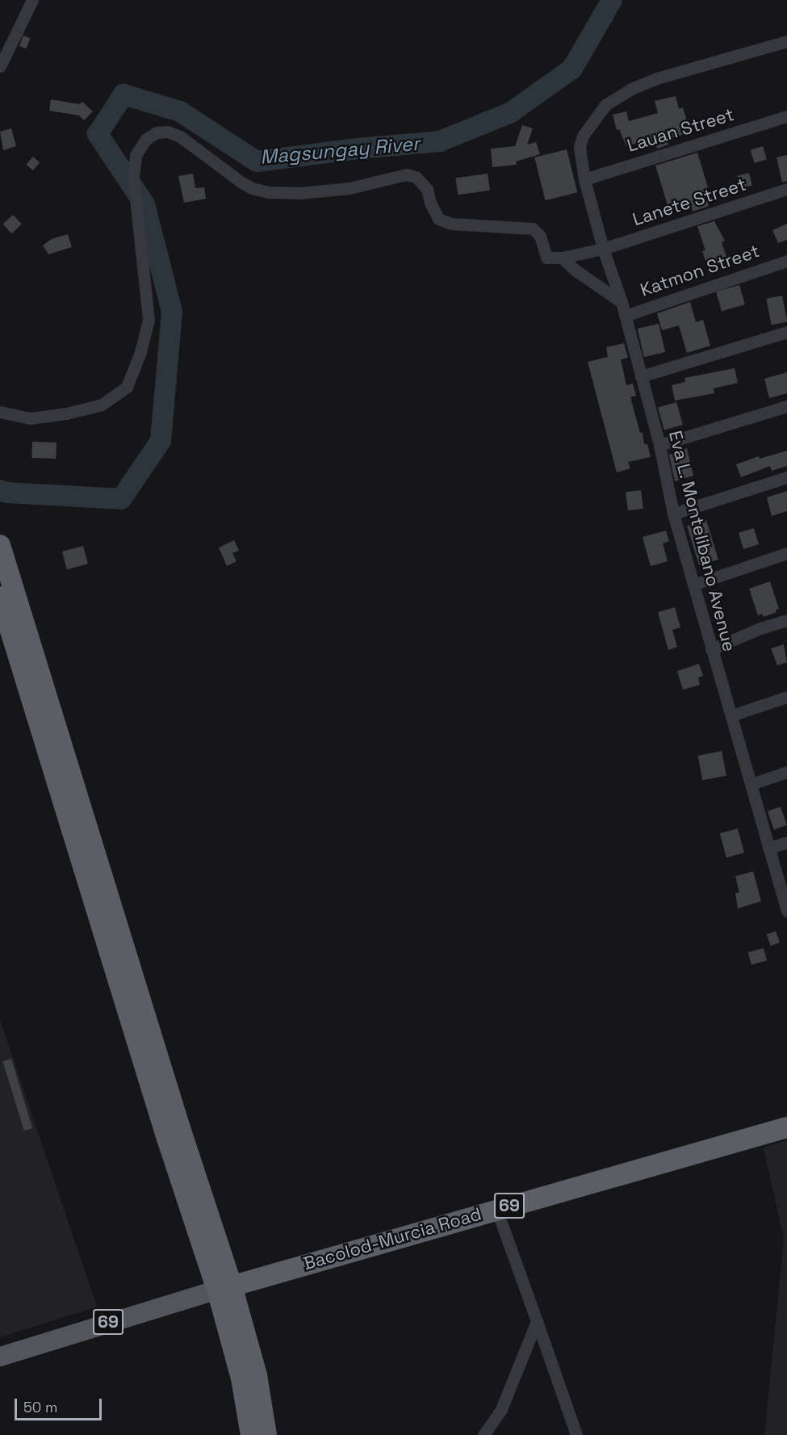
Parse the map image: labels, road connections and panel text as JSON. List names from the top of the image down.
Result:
{
  "streets": {
    "highway": ["69", "Bacolod-Murcia Road"],
    "street": [
      "Lauan Street",
      "Lanete Street",
      "Katmon Street",
      "Eva L. Montelibano Avenue"
    ]
  },
  "crossings": [
    ["Lauan Street", "Eva L. Montelibano Avenue"],
    ["Lanete Street", "Eva L. Montelibano Avenue"],
    ["Katmon Street", "Eva L. Montelibano Avenue"]
  ],
  "water": ["Magsungay River"],
  "scale_bar": "50 m"
}
